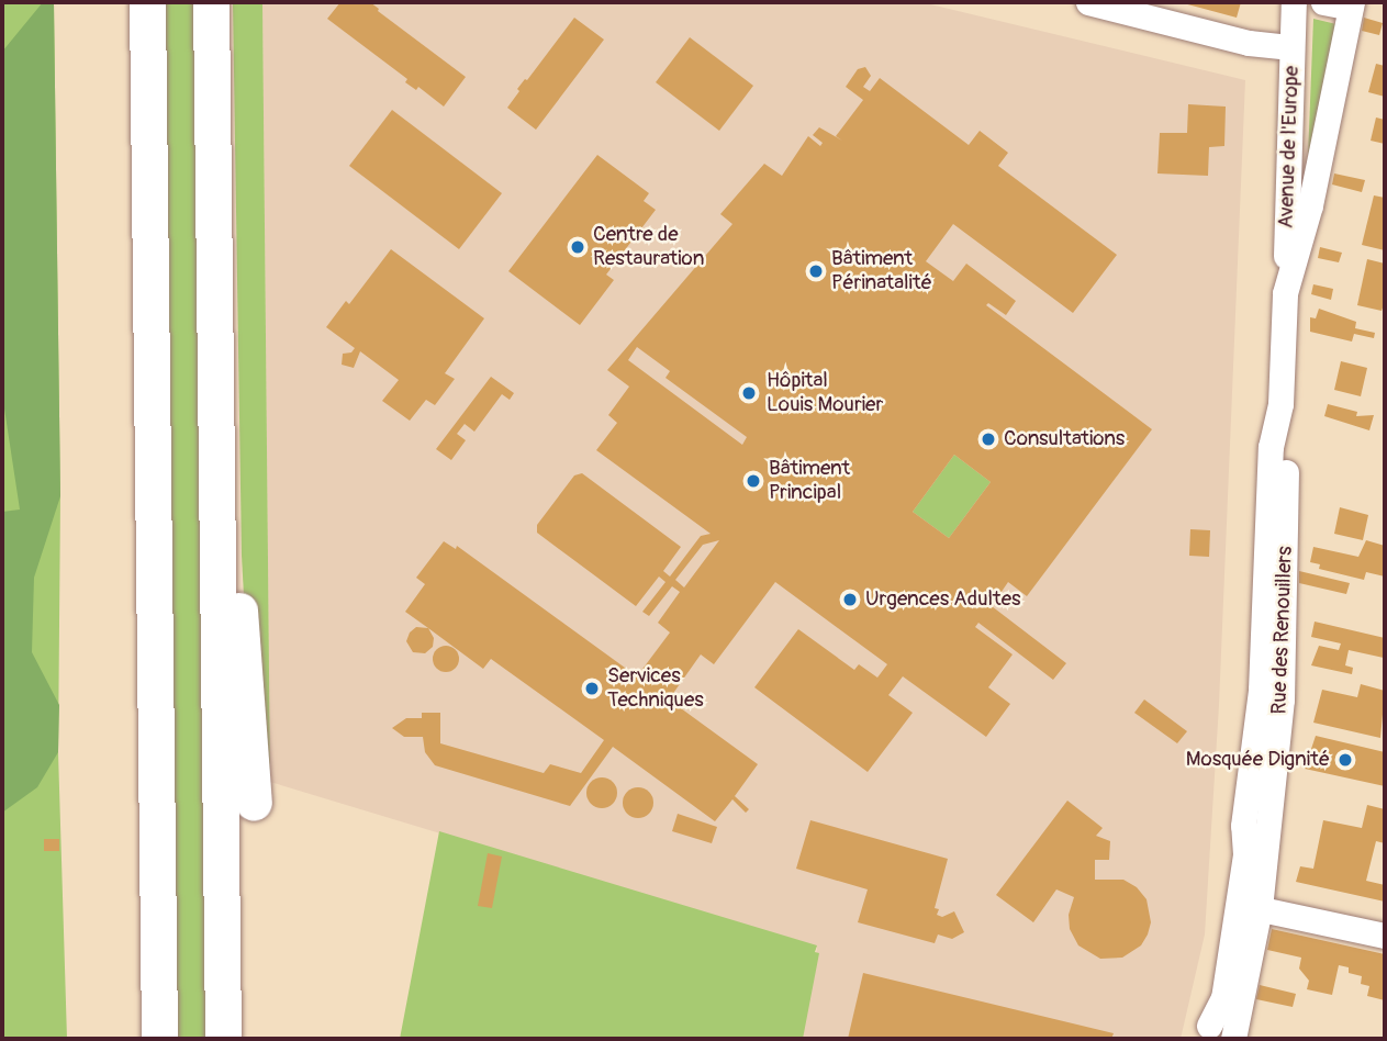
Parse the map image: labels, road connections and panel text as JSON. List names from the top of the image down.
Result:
{
  "streets": {
    "street": ["Avenue de l'Europe", "Rue des Renouillers"]
  },
  "crossings": [
    ["Avenue de l'Europe", "Rue des Renouillers"]
  ],
  "places": [
    "Centre de Restauration",
    "Bâtiment Périnatalité",
    "Hôpital Louis Mourier",
    "Consultations",
    "Bâtiment Principal",
    "Urgences Adultes",
    "Services Techniques",
    "Mosquée Dignité"
  ]
}
